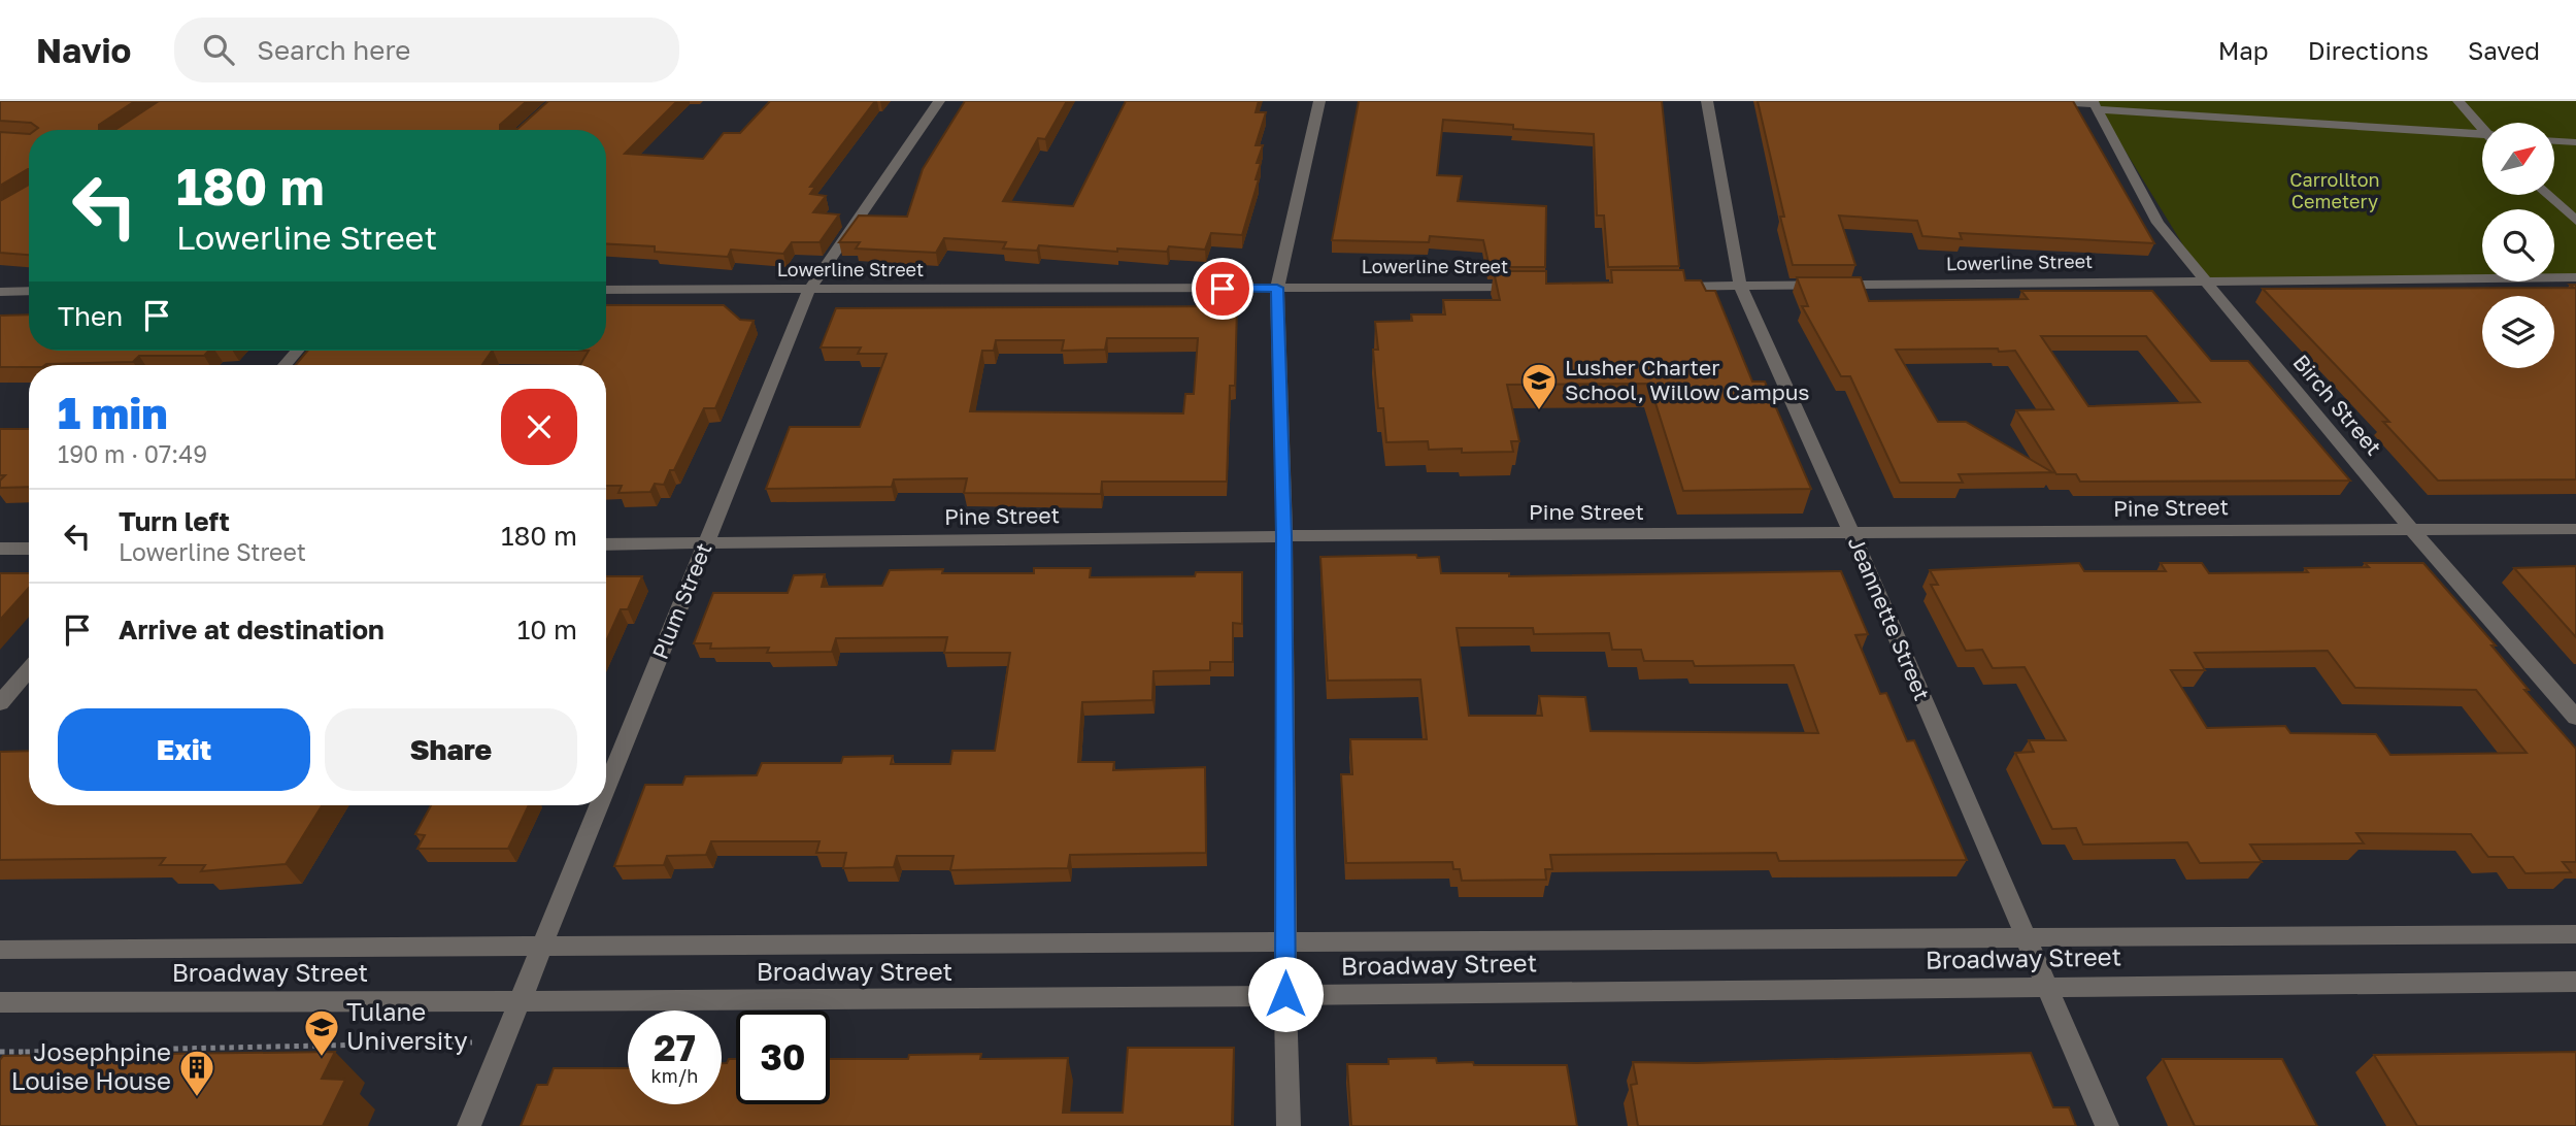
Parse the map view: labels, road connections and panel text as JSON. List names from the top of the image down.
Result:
{
  "streets": {
    "street": [
      "Lowerline Street",
      "Birch Street",
      "Pine Street",
      "Plum Street",
      "Jeannette Street",
      "Broadway Street"
    ]
  },
  "crossings": [
    ["Lowerline Street", "Birch Street"],
    ["Lowerline Street", "Plum Street"],
    ["Lowerline Street", "Jeannette Street"],
    ["Birch Street", "Pine Street"],
    ["Pine Street", "Plum Street"],
    ["Pine Street", "Jeannette Street"],
    ["Plum Street", "Broadway Street"],
    ["Jeannette Street", "Broadway Street"]
  ],
  "parks": ["Carrollton Cemetery"],
  "places": {
    "school or university": ["Lusher Charter School, Willow Campus", "Tulane University"],
    "building": ["Josephpine Louise House"]
  },
  "north": "top right",
  "page": {
    "header": "Navio",
    "search": "Search here",
    "nav": ["Map", "Directions", "Saved"],
    "turn": ["180 m", "Lowerline Street"],
    "then": "Then",
    "heading": ["1 min", "190 m · 07:49"],
    "list": [
      {
        "name": "Turn left",
        "note": "Lowerline Street",
        "value": "180 m"
      },
      {
        "name": "Arrive at destination",
        "value": "10 m"
      }
    ],
    "buttons": ["Exit", "Share"],
    "speed": "27 km/h",
    "limit": "30"
  }
}
